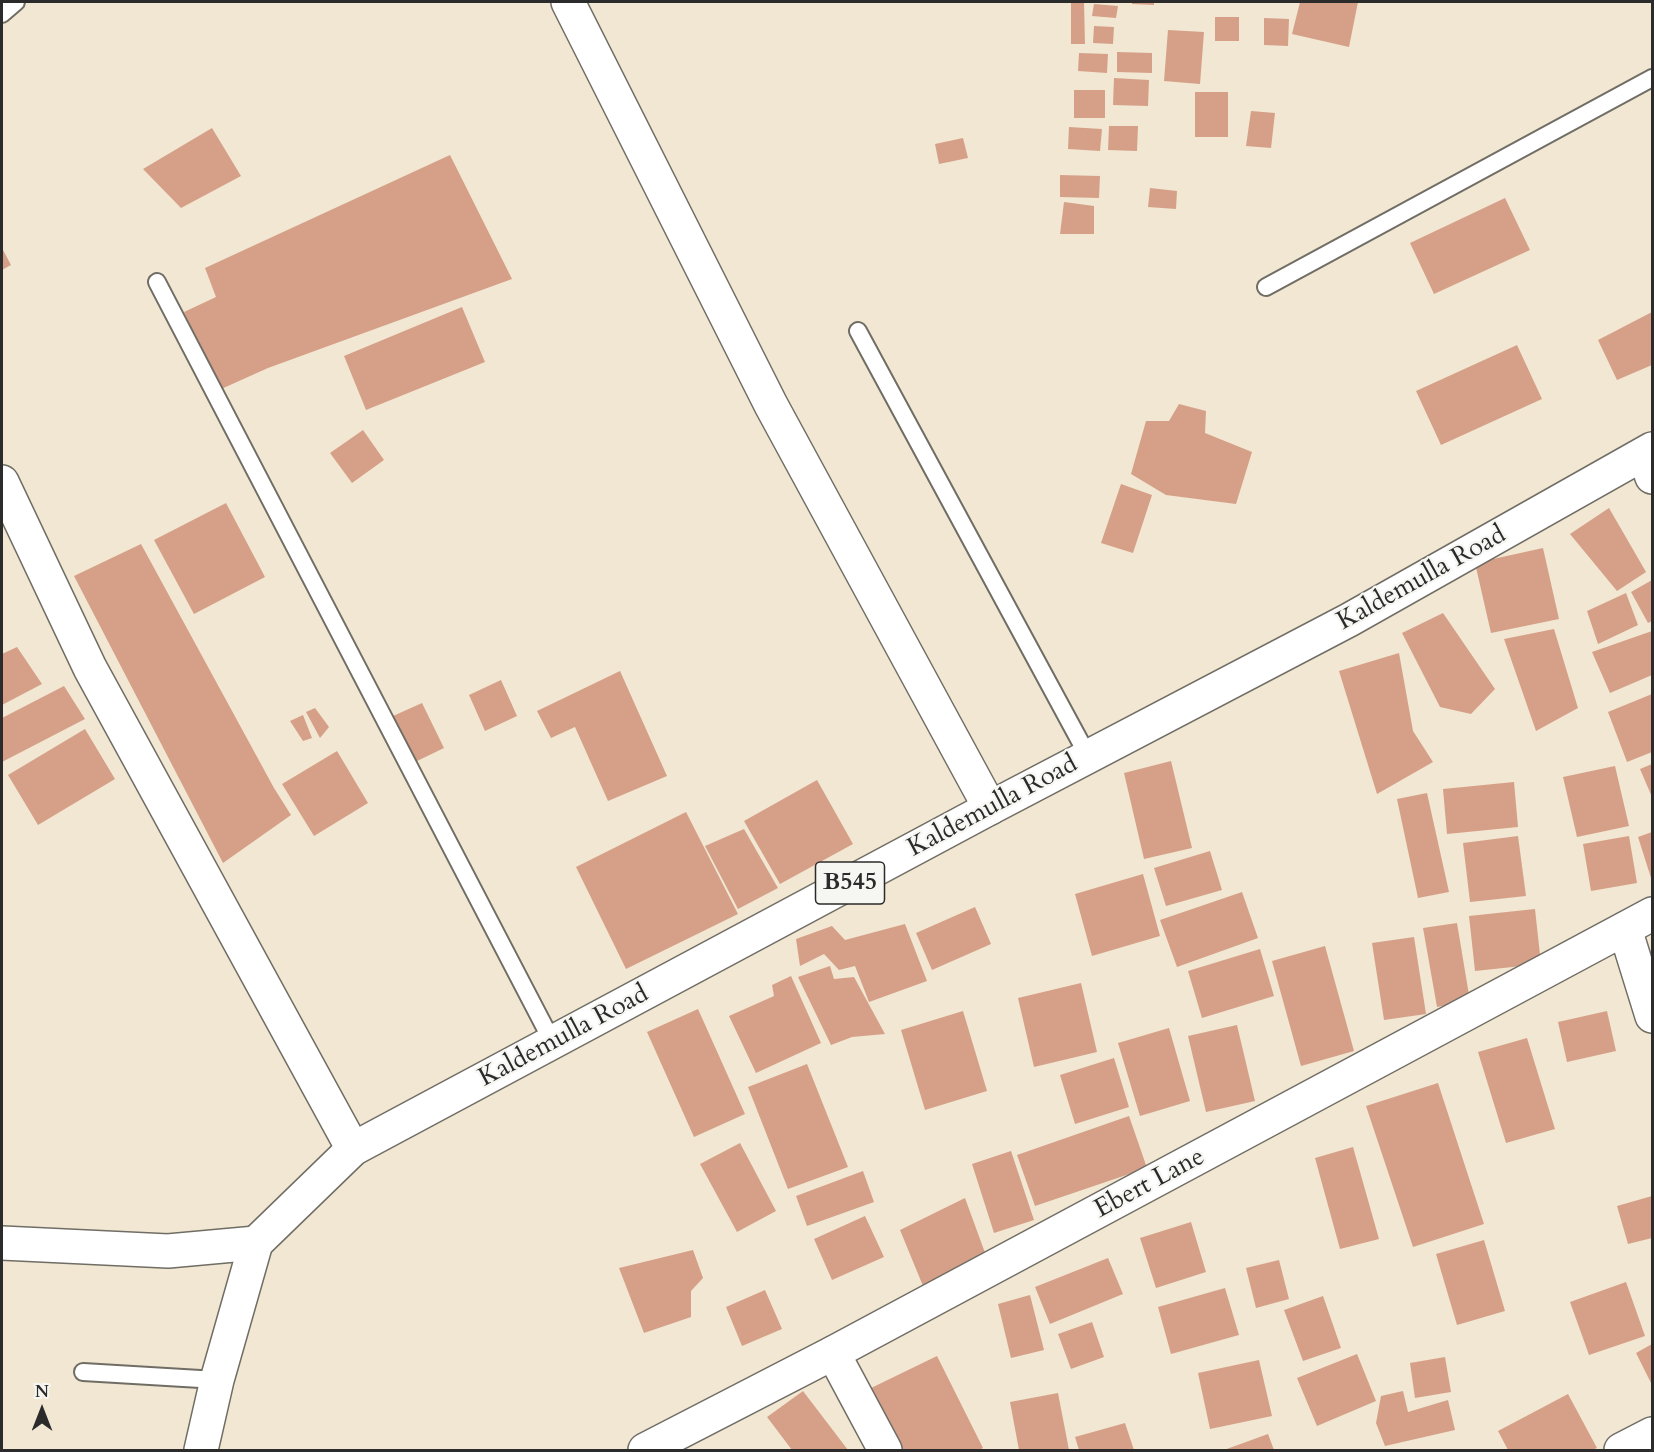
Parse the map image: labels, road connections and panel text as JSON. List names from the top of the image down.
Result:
{
  "streets": {
    "street": ["Kaldemulla Road", "B545", "Ebert Lane"]
  },
  "north": "top"
}
